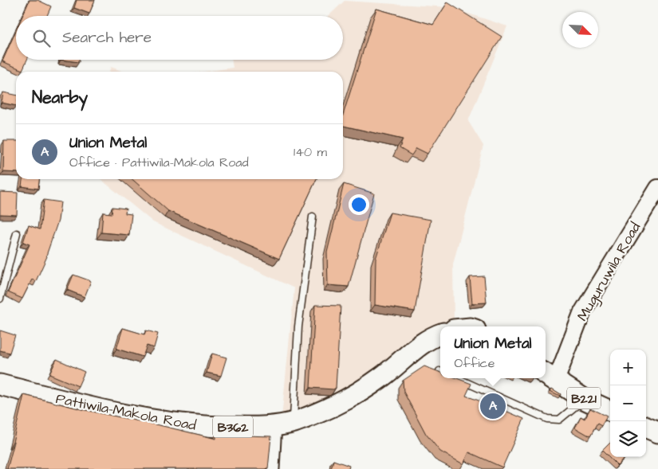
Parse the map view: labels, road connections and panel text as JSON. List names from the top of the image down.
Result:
{
  "streets": {
    "main road": ["B221", "Pattiwila-Makola Road", "B362"],
    "street": ["Muguruwila Road"]
  },
  "crossings": [
    ["Muguruwila Road", "B221"]
  ],
  "north": "bottom right",
  "page": {
    "search": "Search here",
    "heading": "Nearby",
    "list": [
      {
        "mark": "A",
        "name": "Union Metal",
        "note": "Office · Pattiwila-Makola Road",
        "value": "140 m"
      }
    ],
    "popup": ["Union Metal", "Office"],
    "map_buttons": ["+", "−"],
    "pins": "A"
  }
}
